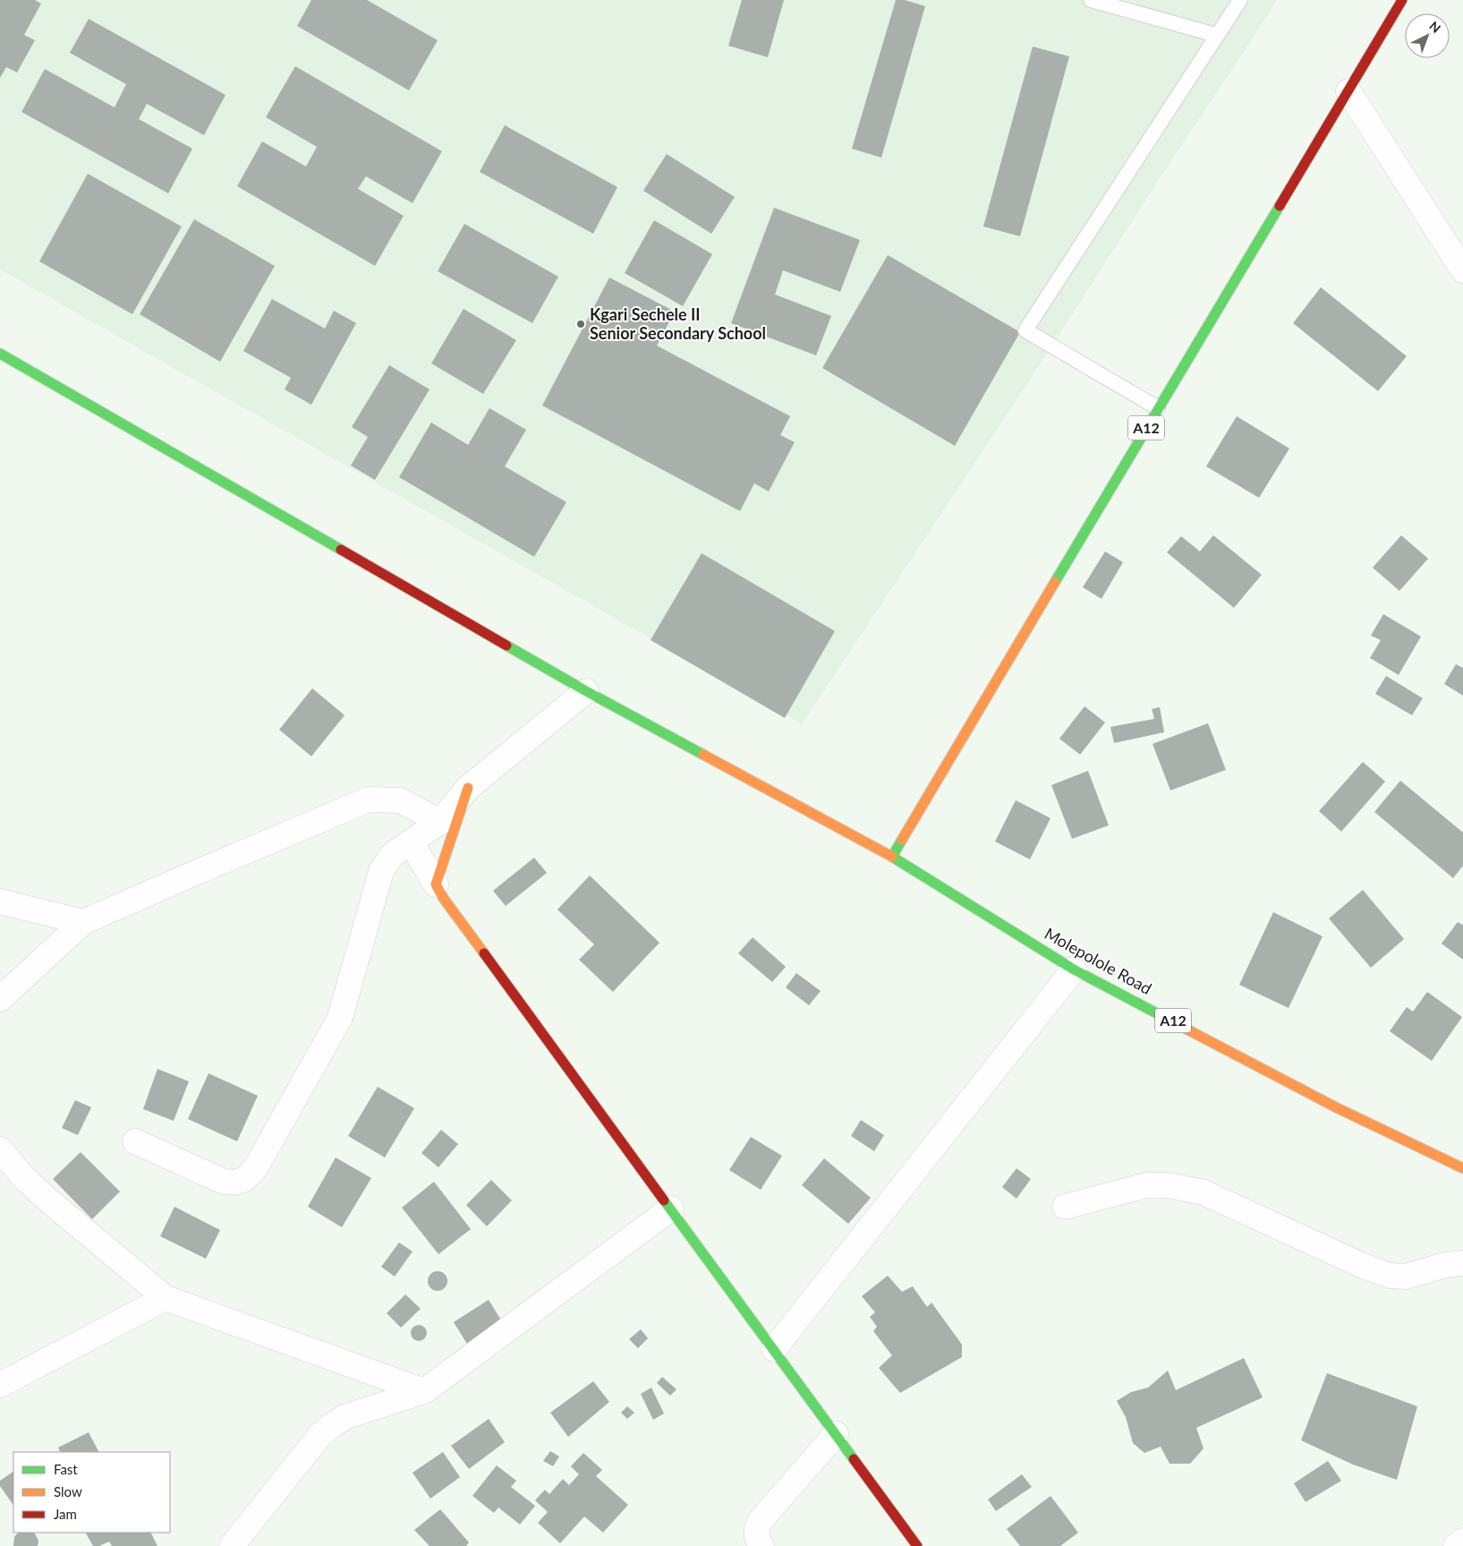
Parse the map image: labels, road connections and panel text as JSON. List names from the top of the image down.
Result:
{
  "streets": {
    "street": ["A12", "Molepolole Road"]
  },
  "crossings": [
    ["A12", "Molepolole Road"]
  ],
  "places": ["Kgari Sechele II Senior Secondary School"],
  "legend": ["Fast", "Slow", "Jam"],
  "north": "top right"
}
